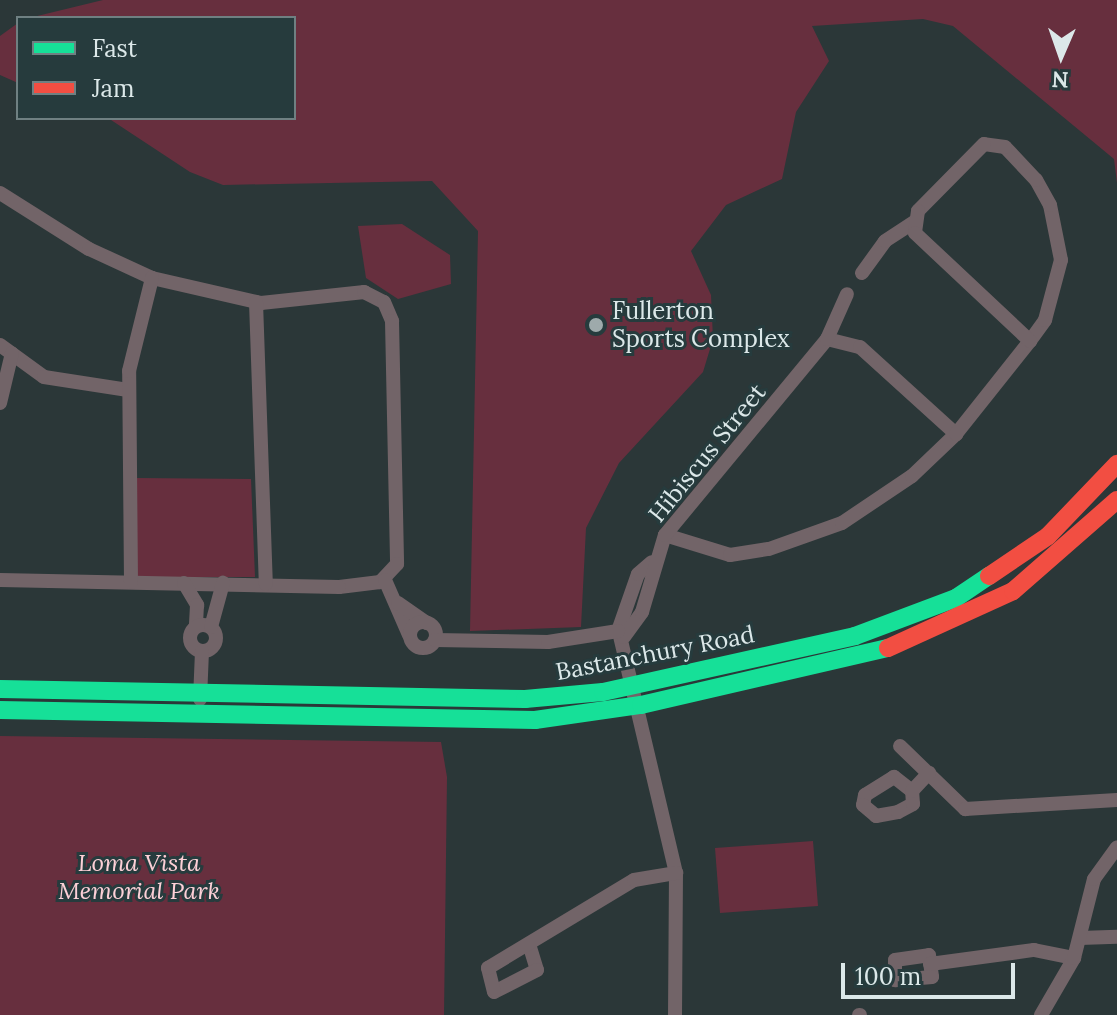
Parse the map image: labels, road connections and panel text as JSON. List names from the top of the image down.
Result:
{
  "streets": {
    "main road": ["Bastanchury Road"],
    "street": ["Hibiscus Street"]
  },
  "parks": ["Loma Vista Memorial Park"],
  "places": ["Fullerton Sports Complex"],
  "legend": ["Fast", "Jam"],
  "scale_bar": "100 m",
  "north": "bottom"
}
